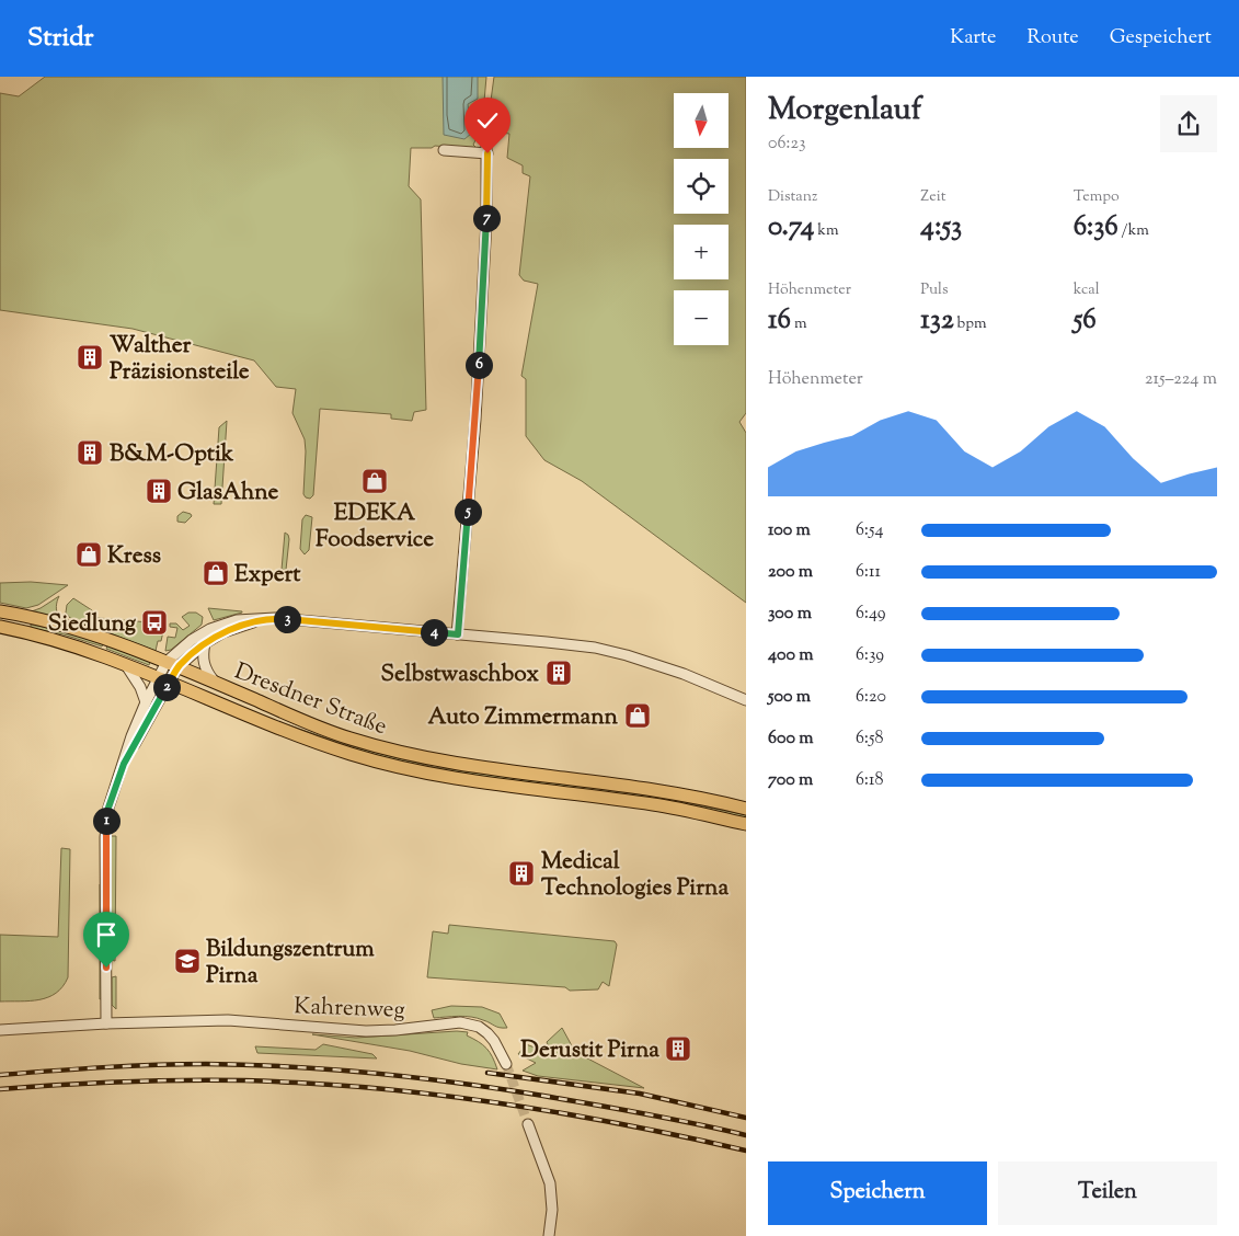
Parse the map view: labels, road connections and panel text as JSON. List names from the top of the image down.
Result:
{
  "streets": {
    "main road": ["Dresdner Straße"],
    "street": ["Kahrenweg"]
  },
  "places": {
    "building": [
      "Walther Präzisionsteile",
      "B&M-Optik",
      "GlasAhne",
      "Selbstwaschbox",
      "Medical Technologies Pirna",
      "Derustit Pirna"
    ],
    "shop": [
      "EDEKA Foodservice",
      "Kress",
      "Expert",
      "Auto Zimmermann"
    ],
    "bus stop": ["Siedlung"],
    "school or university": ["Bildungszentrum Pirna"]
  },
  "north": "bottom",
  "page": {
    "header": "Stridr",
    "nav": ["Karte", "Route", "Gespeichert"],
    "heading": ["Morgenlauf", "06:23"],
    "map_buttons": ["+", "−"],
    "stats": [
      ["Distanz", "0.74 km"],
      ["Zeit", "4:53"],
      ["Tempo", "6:36 /km"],
      ["Höhenmeter", "16 m"],
      ["Puls", "132 bpm"],
      ["kcal", "56"]
    ],
    "pins": [
      "7",
      "6",
      "5",
      "3",
      "4",
      "2",
      "1"
    ],
    "chart": ["Höhenmeter", "215–224 m"],
    "list": [
      {
        "name": "100 m",
        "note": "6:54"
      },
      {
        "name": "200 m",
        "note": "6:11"
      },
      {
        "name": "300 m",
        "note": "6:49"
      },
      {
        "name": "400 m",
        "note": "6:39"
      },
      {
        "name": "500 m",
        "note": "6:20"
      },
      {
        "name": "600 m",
        "note": "6:58"
      },
      {
        "name": "700 m",
        "note": "6:18"
      }
    ],
    "buttons": ["Speichern", "Teilen"]
  }
}
